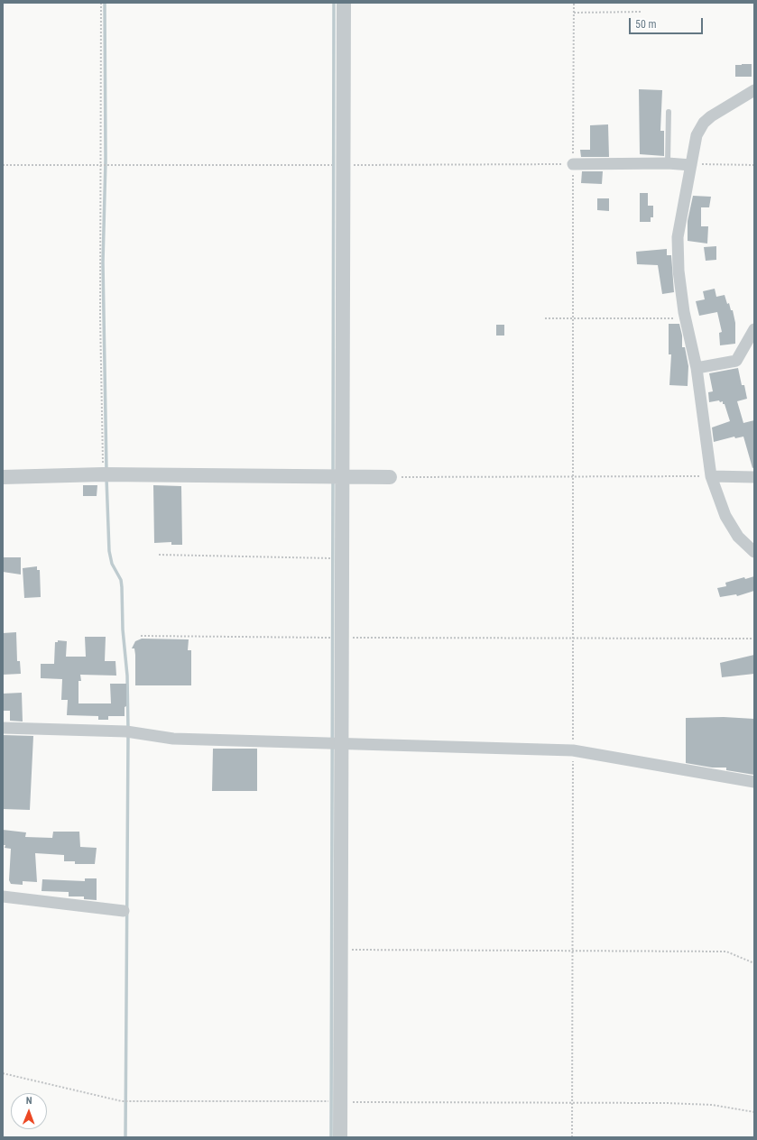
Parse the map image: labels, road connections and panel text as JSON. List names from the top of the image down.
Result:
{
  "scale_bar": "50 m",
  "north": "top"
}
